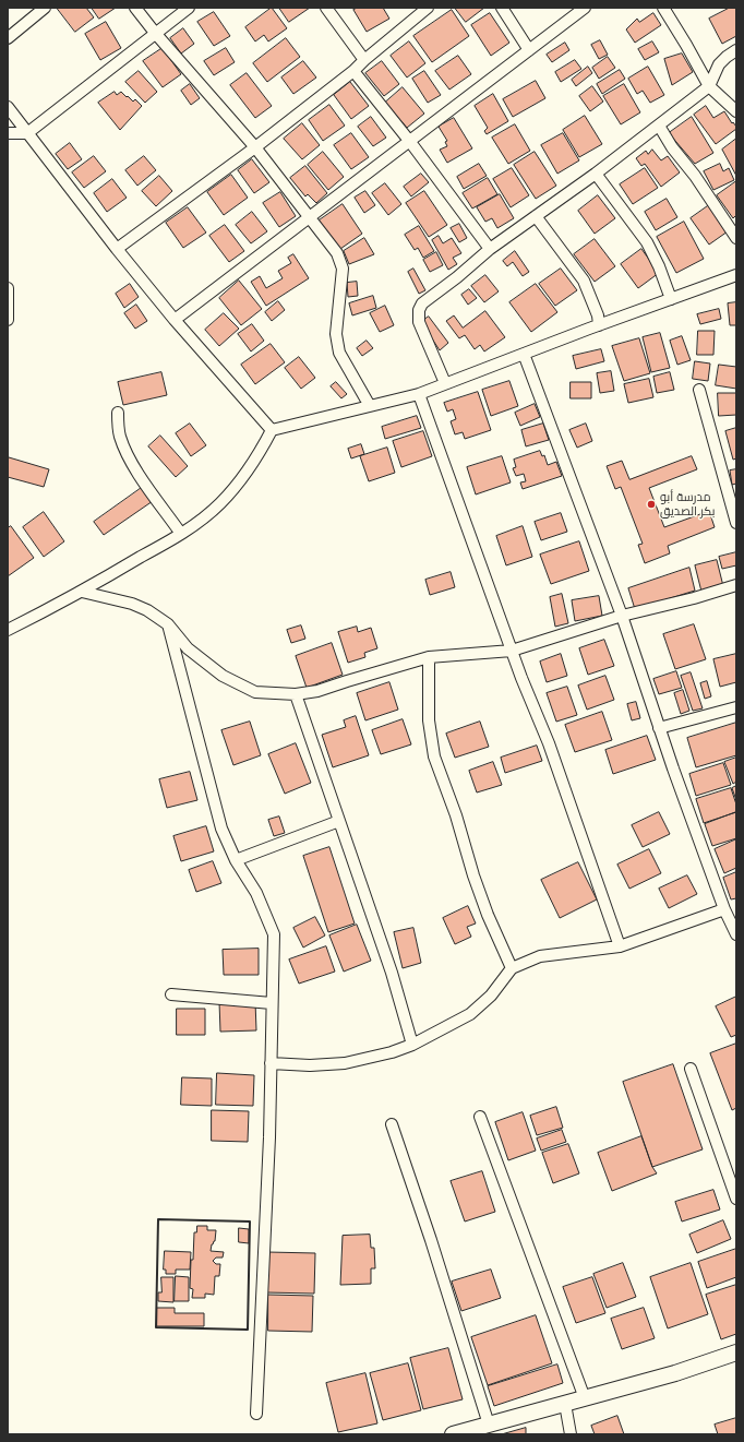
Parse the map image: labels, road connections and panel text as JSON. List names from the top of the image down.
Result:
{
  "places": ["مدرسة أبو بكر الصديق"]
}
